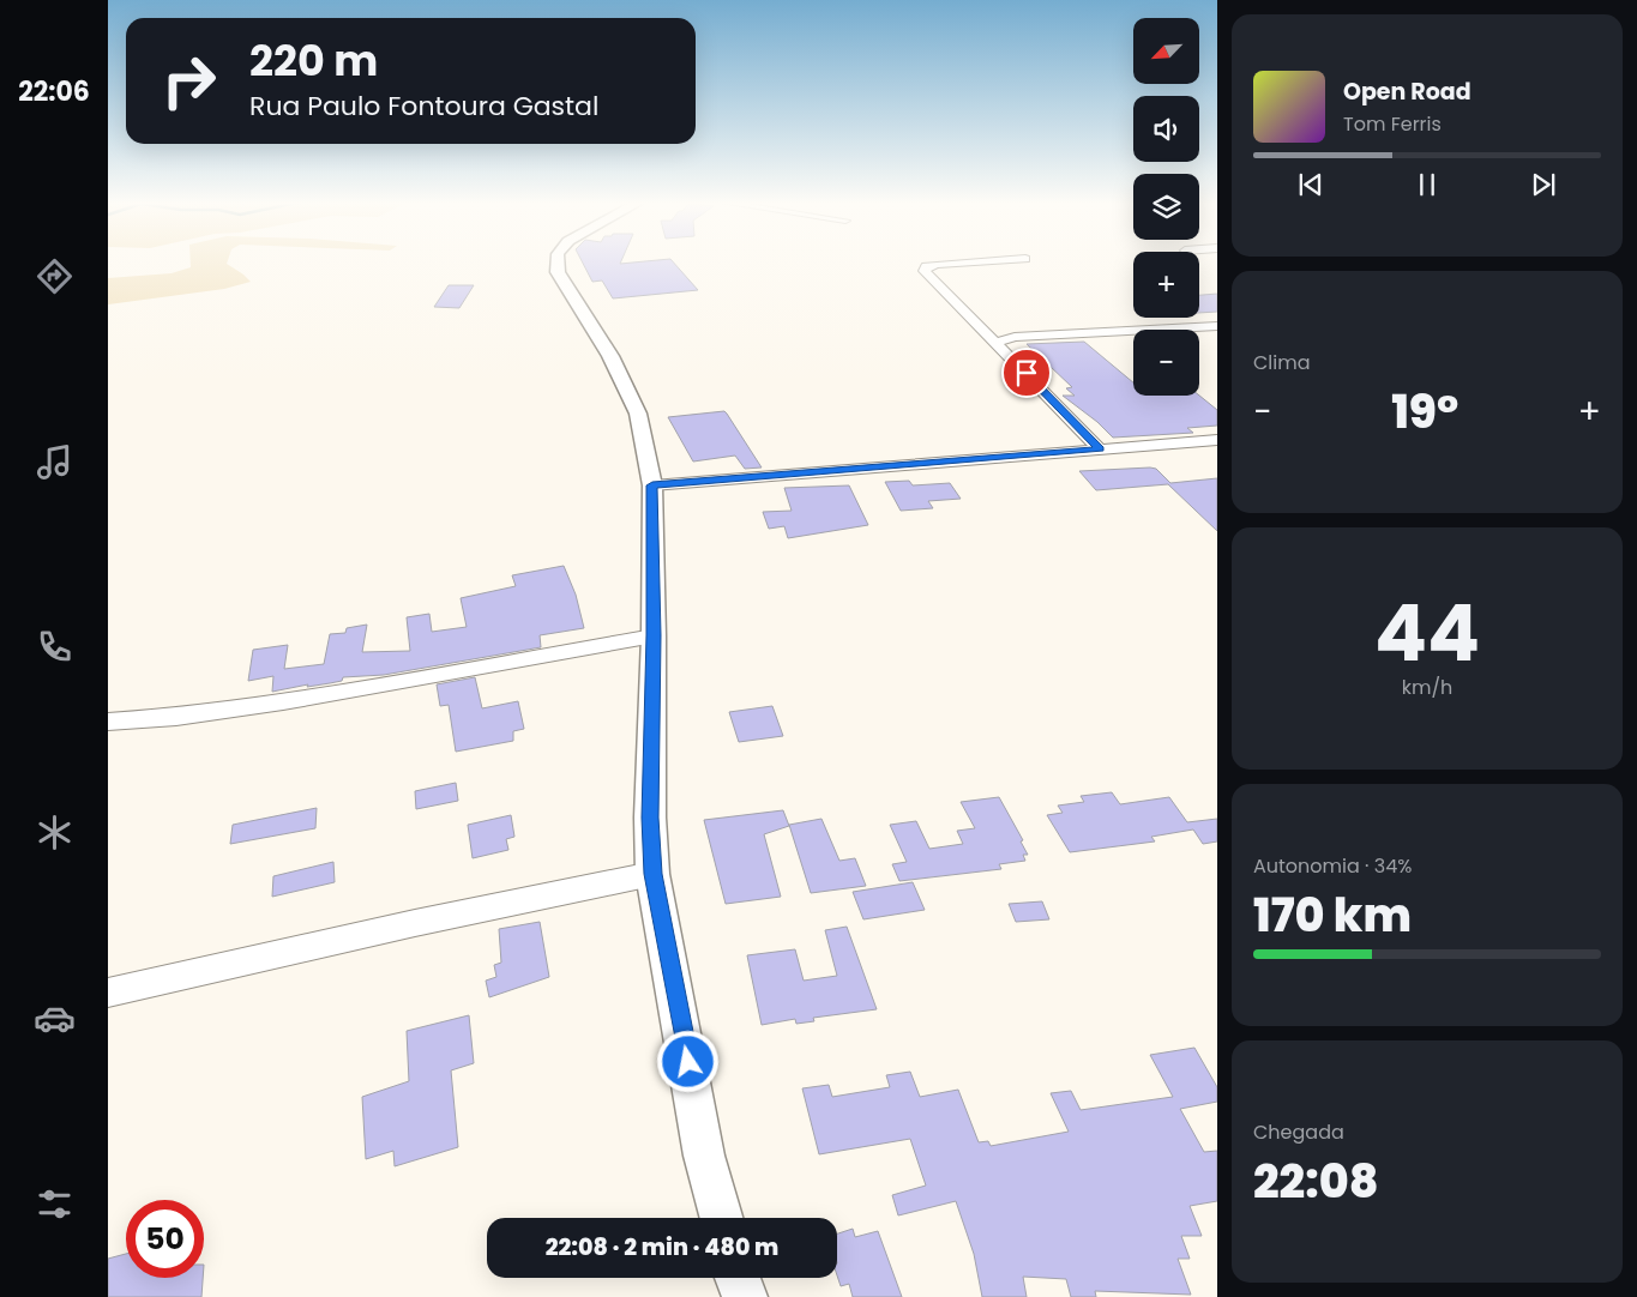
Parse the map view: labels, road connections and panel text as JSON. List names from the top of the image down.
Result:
{
  "north": "bottom left",
  "page": {
    "tabs": "22:06",
    "map_buttons": ["+", "−"],
    "turn": ["220 m", "Rua Paulo Fontoura Gastal"],
    "song": ["Open Road", "Tom Ferris"],
    "tile": [
      "Clima",
      ["44", "km/h"],
      ["Autonomia · 34%", "170 km"],
      ["Chegada", "22:08"]
    ],
    "heat": ["−", "19°", "+"],
    "limit": "50",
    "trip": "22:08 · 2 min · 480 m"
  }
}
